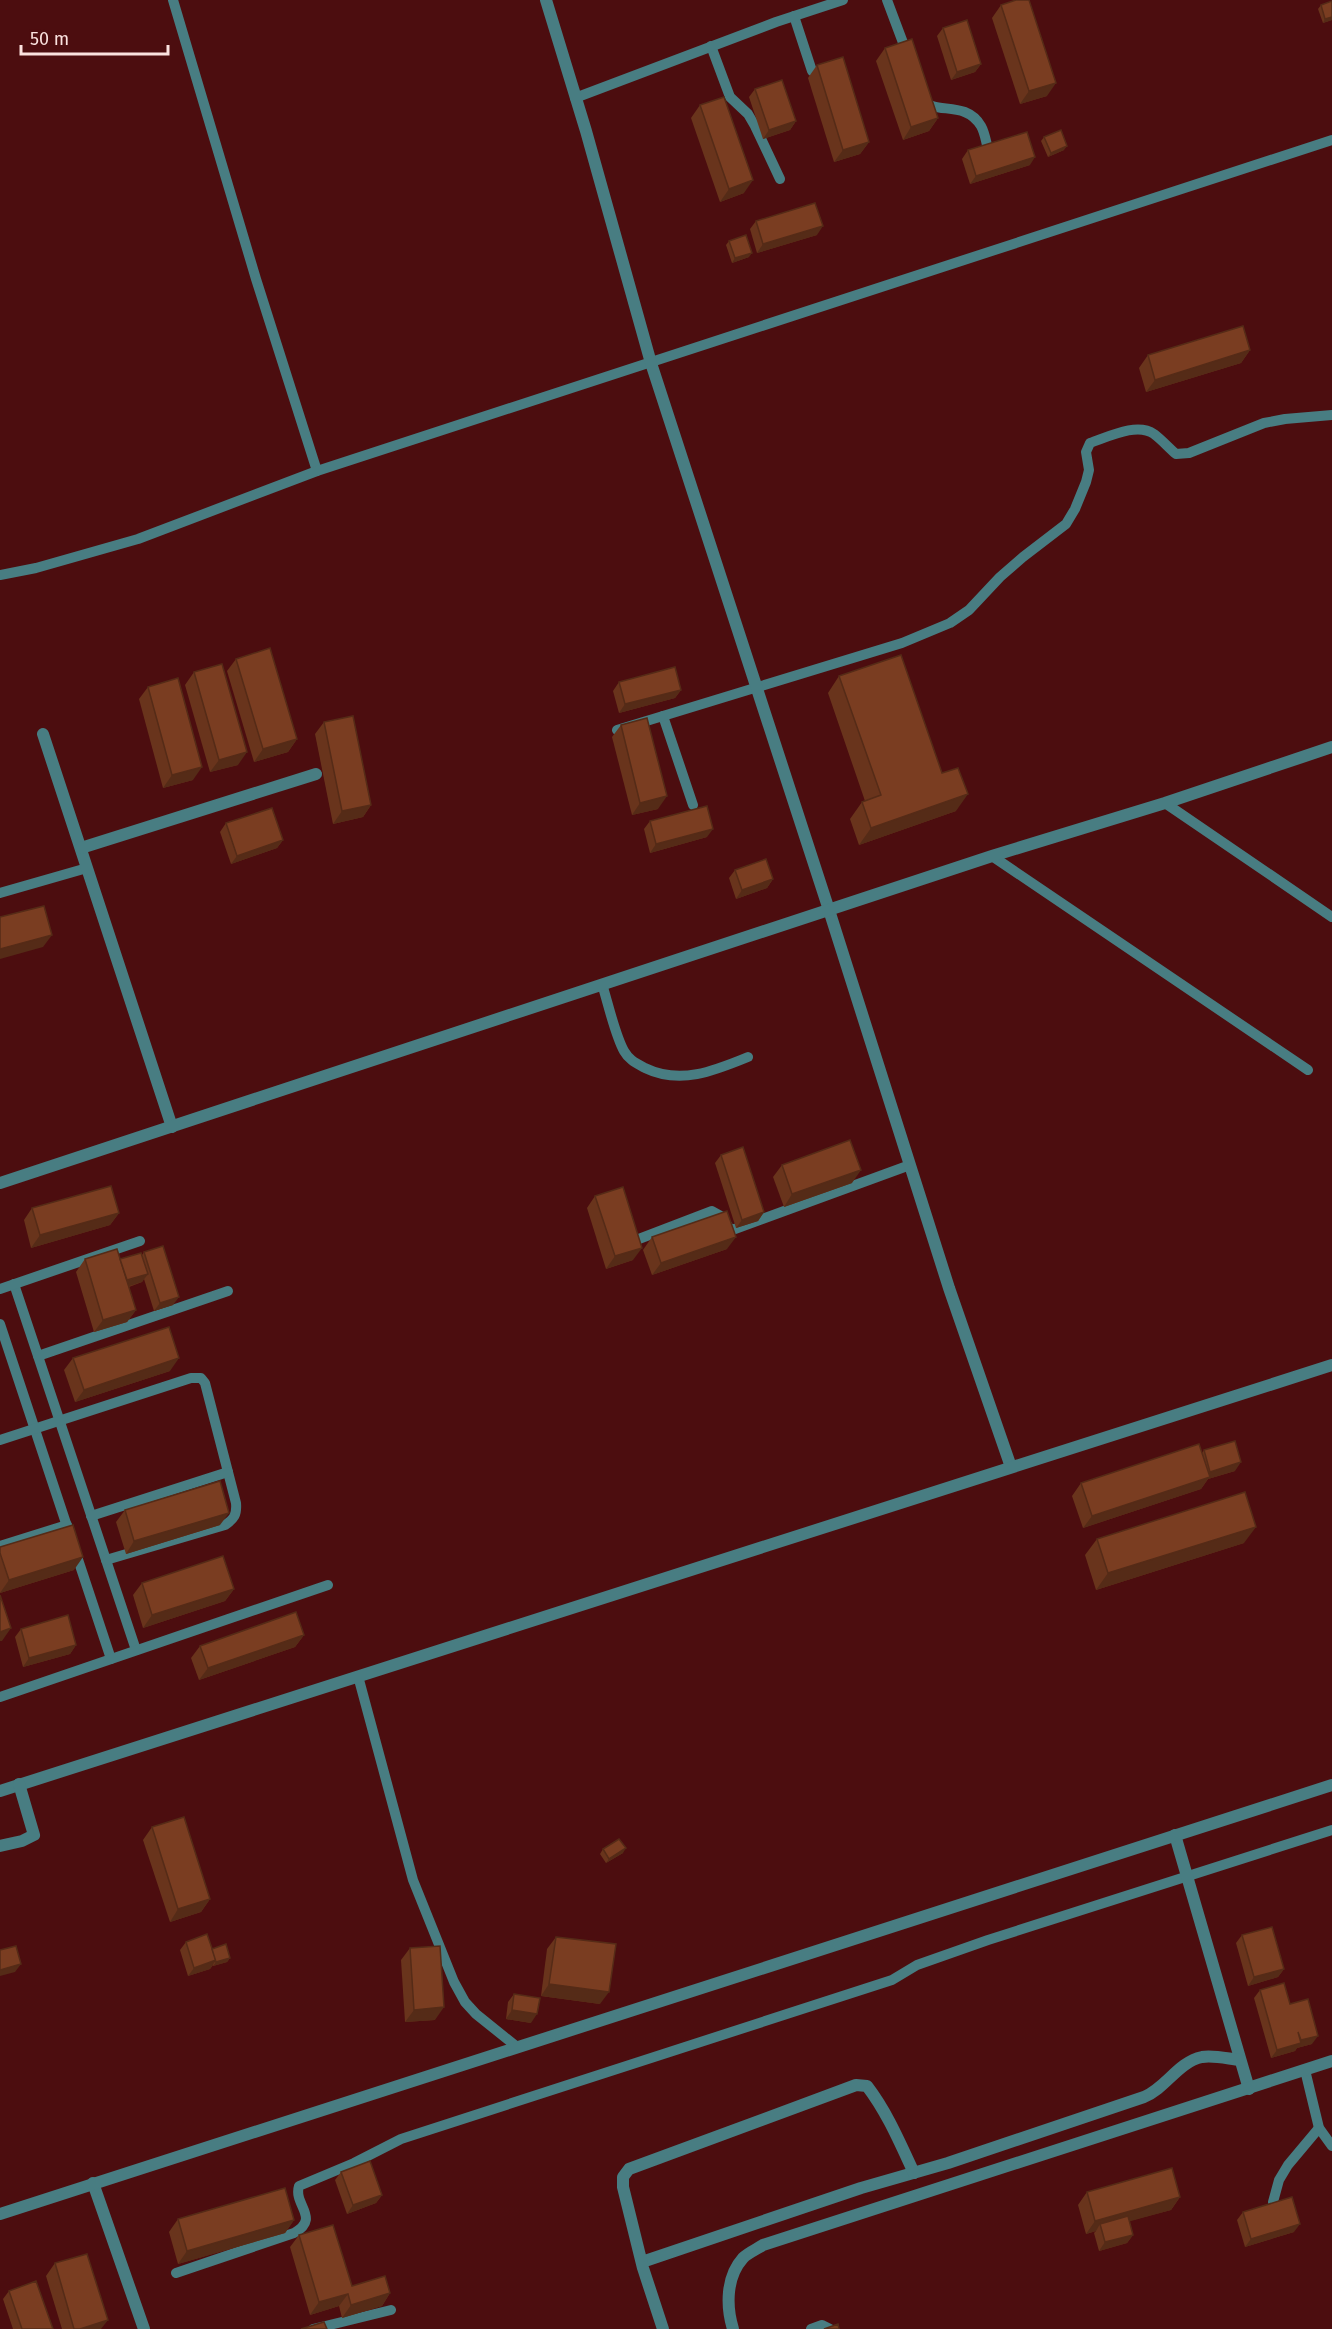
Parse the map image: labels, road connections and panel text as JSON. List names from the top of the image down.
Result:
{
  "scale_bar": "50 m"
}
